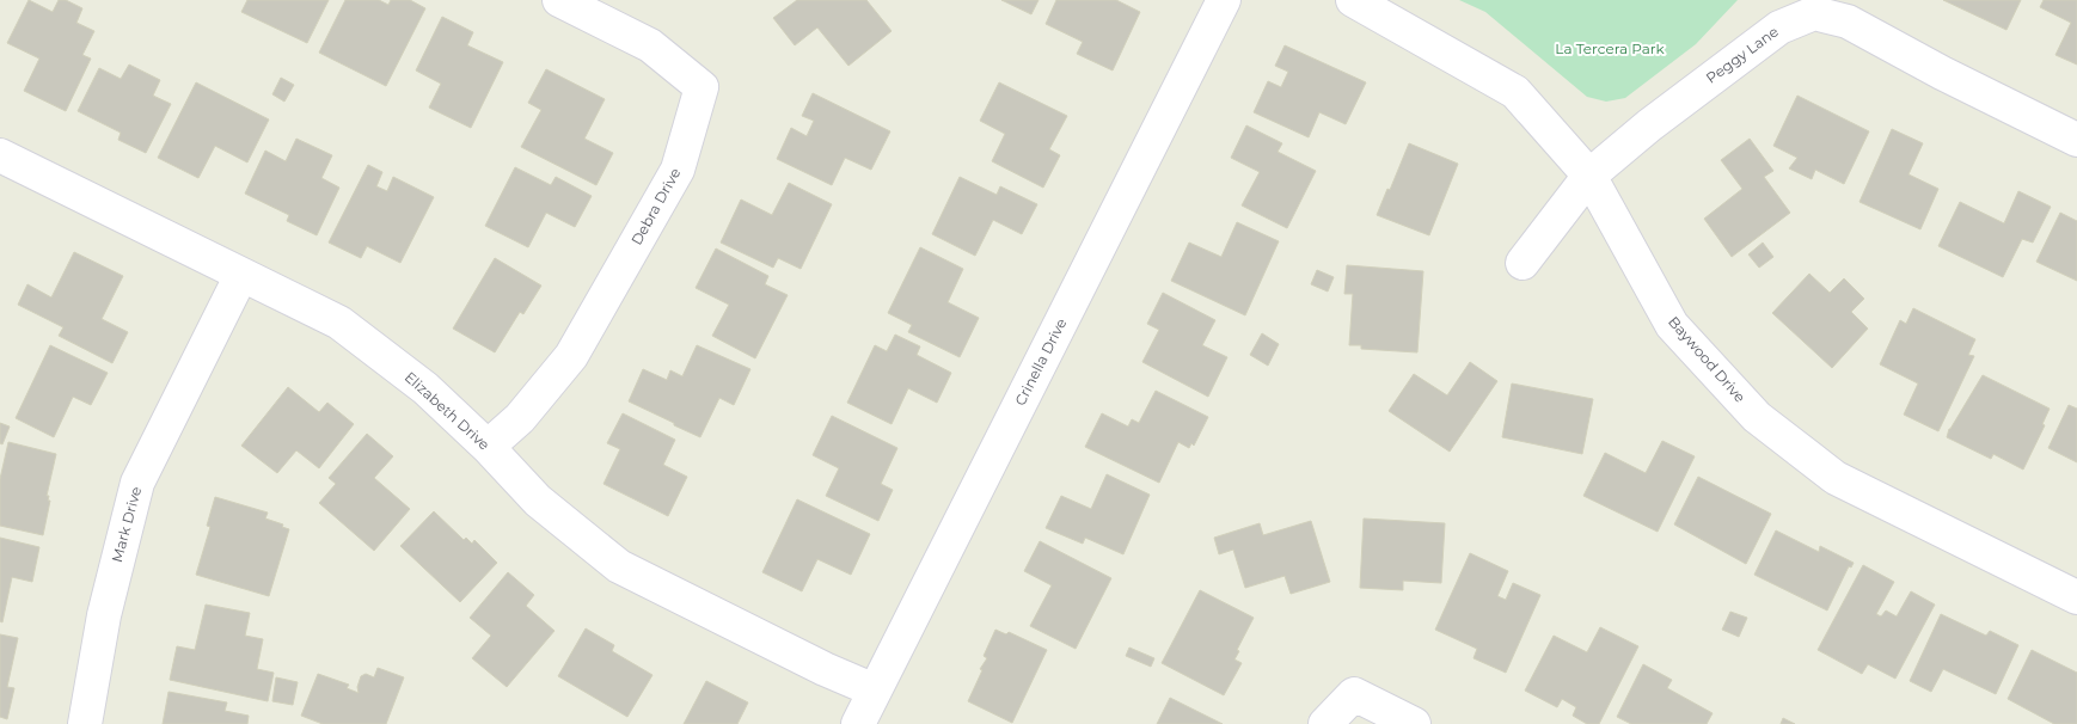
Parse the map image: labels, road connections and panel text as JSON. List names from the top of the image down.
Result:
{
  "streets": {
    "street": [
      "Peggy Lane",
      "Debra Drive",
      "Baywood Drive",
      "Crinella Drive",
      "Elizabeth Drive",
      "Mark Drive"
    ]
  },
  "crossings": [
    ["Peggy Lane", "Baywood Drive"],
    ["Debra Drive", "Elizabeth Drive"],
    ["Crinella Drive", "Elizabeth Drive"],
    ["Elizabeth Drive", "Mark Drive"]
  ],
  "parks": ["La Tercera Park"]
}
